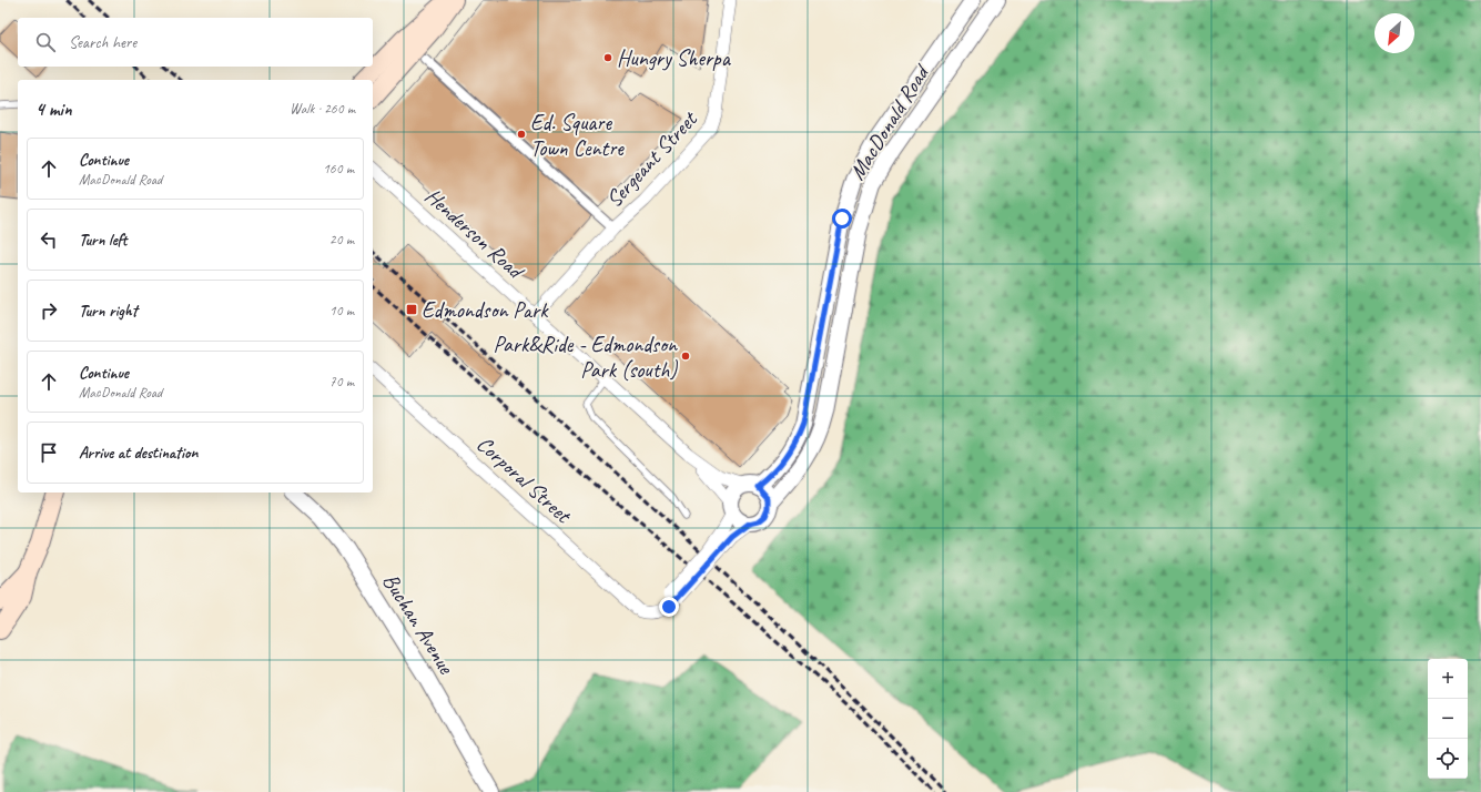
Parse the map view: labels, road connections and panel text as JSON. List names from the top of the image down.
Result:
{
  "streets": {
    "street": [
      "MacDonald Road",
      "Sergeant Street",
      "Henderson Road",
      "Corporal Street",
      "Buchan Avenue"
    ]
  },
  "crossings": [
    ["MacDonald Road", "Henderson Road"],
    ["Sergeant Street", "Henderson Road"]
  ],
  "places": {
    "other": ["Hungry Sherpa", "Ed. Square Town Centre", "Park&Ride - Edmondson Park (south)"],
    "transit": ["Edmondson Park"]
  },
  "north": "bottom left",
  "page": {
    "search": "Search here",
    "heading": ["4 min", "Walk · 260 m"],
    "list": [
      ["Continue", "MacDonald Road", "160 m"],
      ["Turn left", "20 m"],
      ["Turn right", "10 m"],
      ["Continue", "MacDonald Road", "70 m"],
      "Arrive at destination"
    ],
    "map_buttons": ["+", "−"]
  }
}
